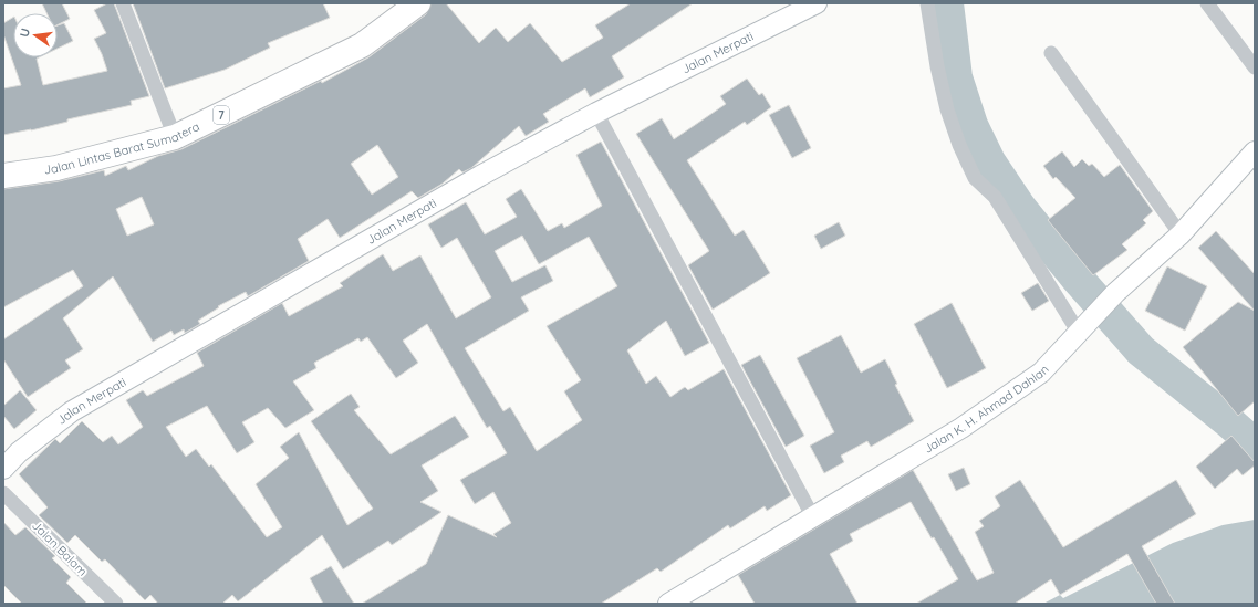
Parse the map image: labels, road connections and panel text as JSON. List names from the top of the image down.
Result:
{
  "streets": {
    "highway": ["7", "Jalan Lintas Barat Sumatera"],
    "street": ["Jalan Merpati", "Jalan K. H. Ahmad Dahlan", "Jalan Balam"]
  },
  "north": "left"
}
